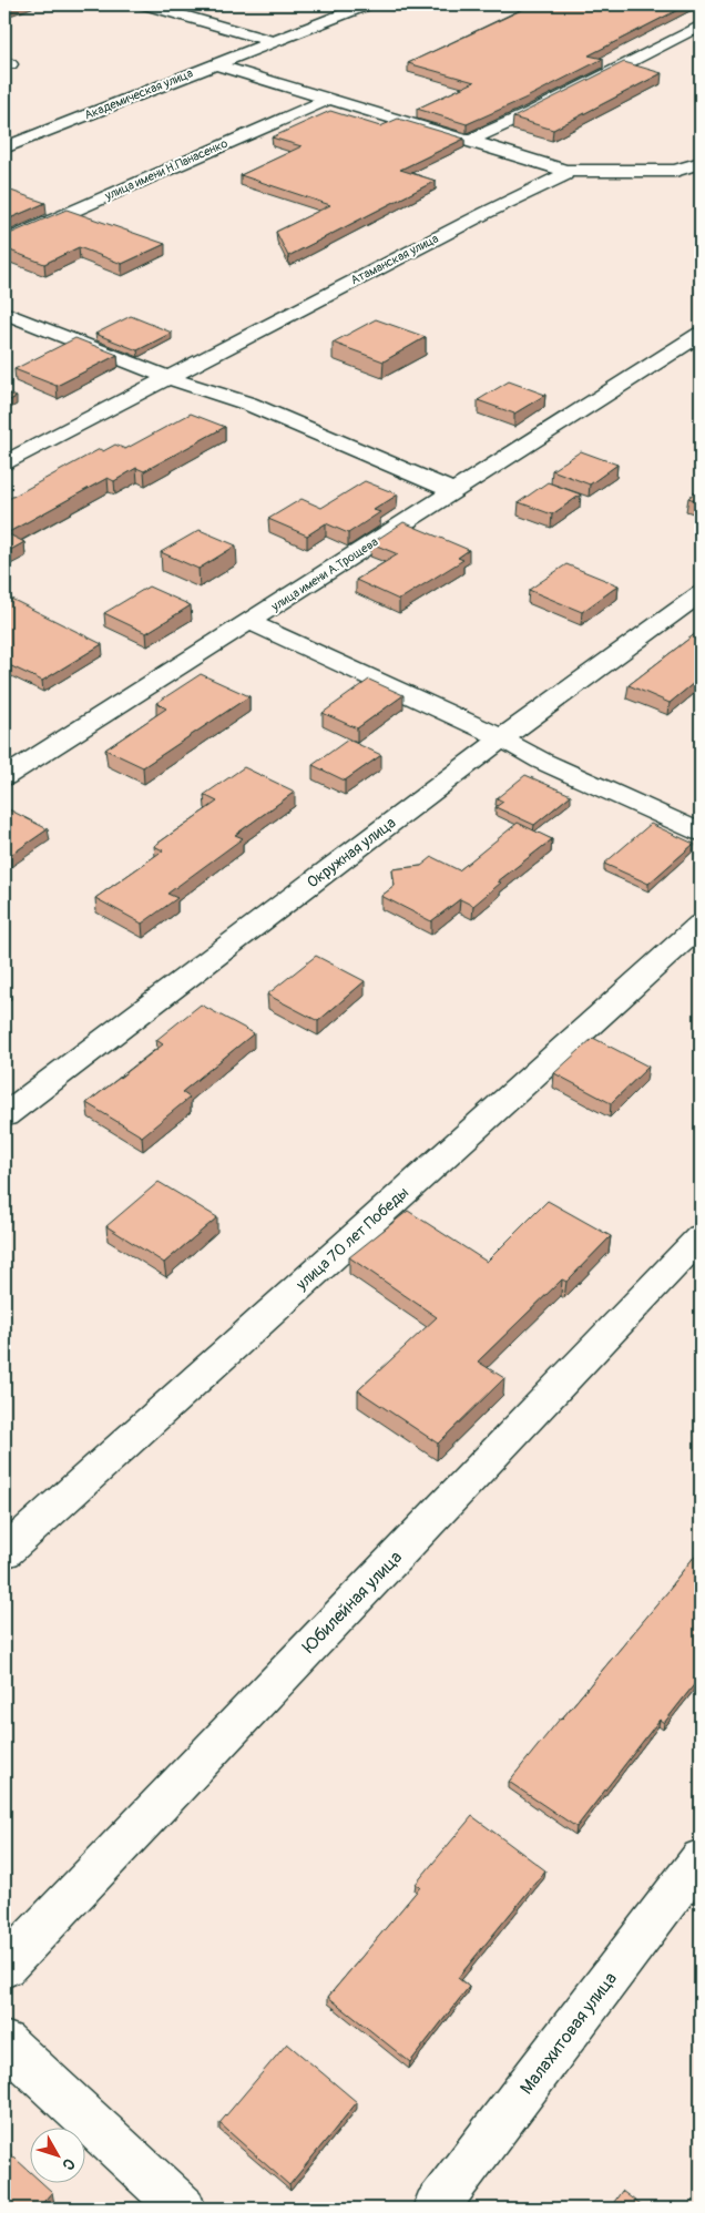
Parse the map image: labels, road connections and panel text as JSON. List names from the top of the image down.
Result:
{
  "streets": {
    "street": [
      "Академическая улица",
      "улица имени Н.Панасенко",
      "Атаманская улица",
      "улица имени А.Трощева",
      "Окружная улица",
      "улица 70 лет Победы",
      "Юбилейная улица",
      "Малахитовая улица"
    ]
  },
  "north": "bottom right"
}
